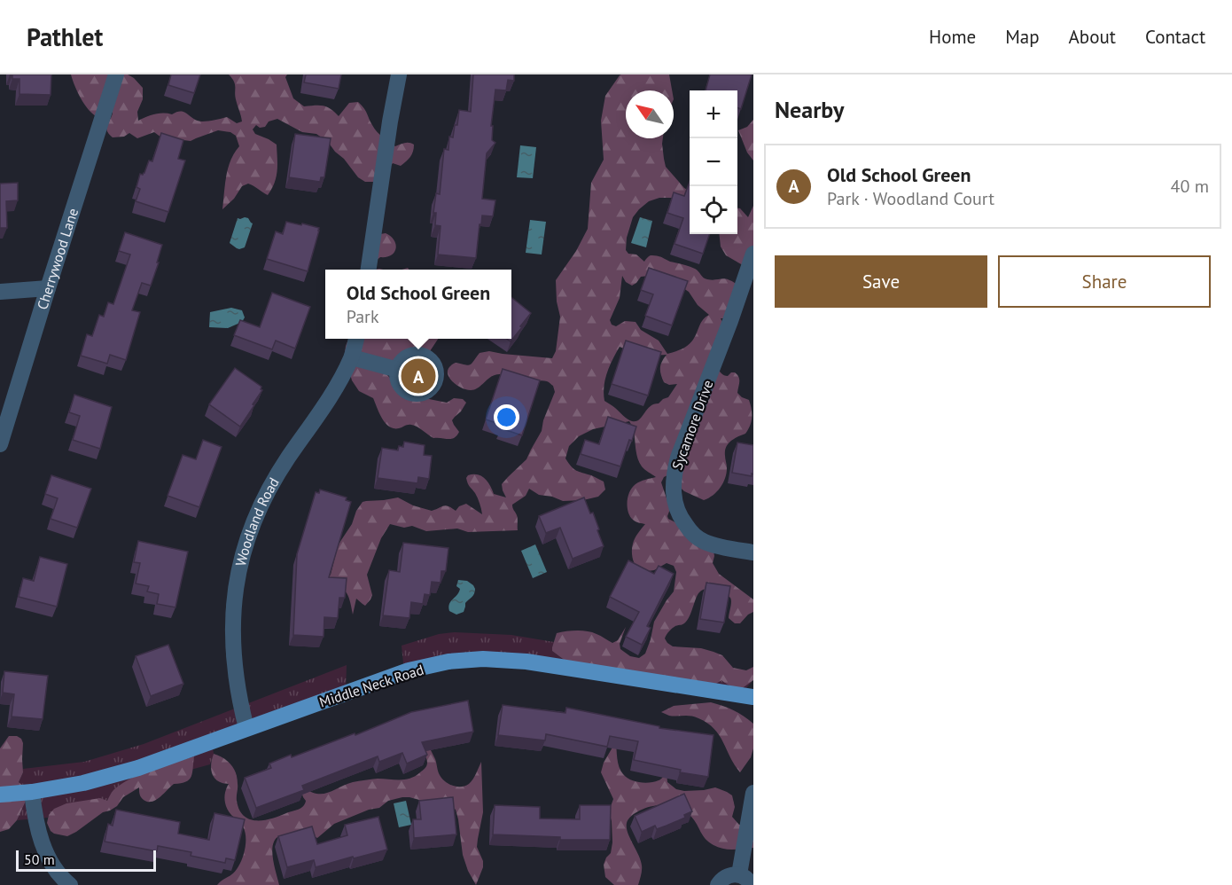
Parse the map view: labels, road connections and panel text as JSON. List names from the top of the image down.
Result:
{
  "streets": {
    "main road": ["Middle Neck Road"],
    "street": ["Cherrywood Lane", "Sycamore Drive", "Woodland Road"]
  },
  "crossings": [
    ["Woodland Road", "Middle Neck Road"]
  ],
  "scale_bar": "50 m",
  "north": "top left",
  "page": {
    "header": "Pathlet",
    "nav": [
      "Home",
      "Map",
      "About",
      "Contact"
    ],
    "heading": "Nearby",
    "map_buttons": ["+", "−"],
    "list": [
      {
        "mark": "A",
        "name": "Old School Green",
        "note": "Park · Woodland Court",
        "value": "40 m"
      }
    ],
    "buttons": ["Save", "Share"],
    "popup": ["Old School Green", "Park"],
    "pins": "A",
    "scale": "50 m"
  }
}
